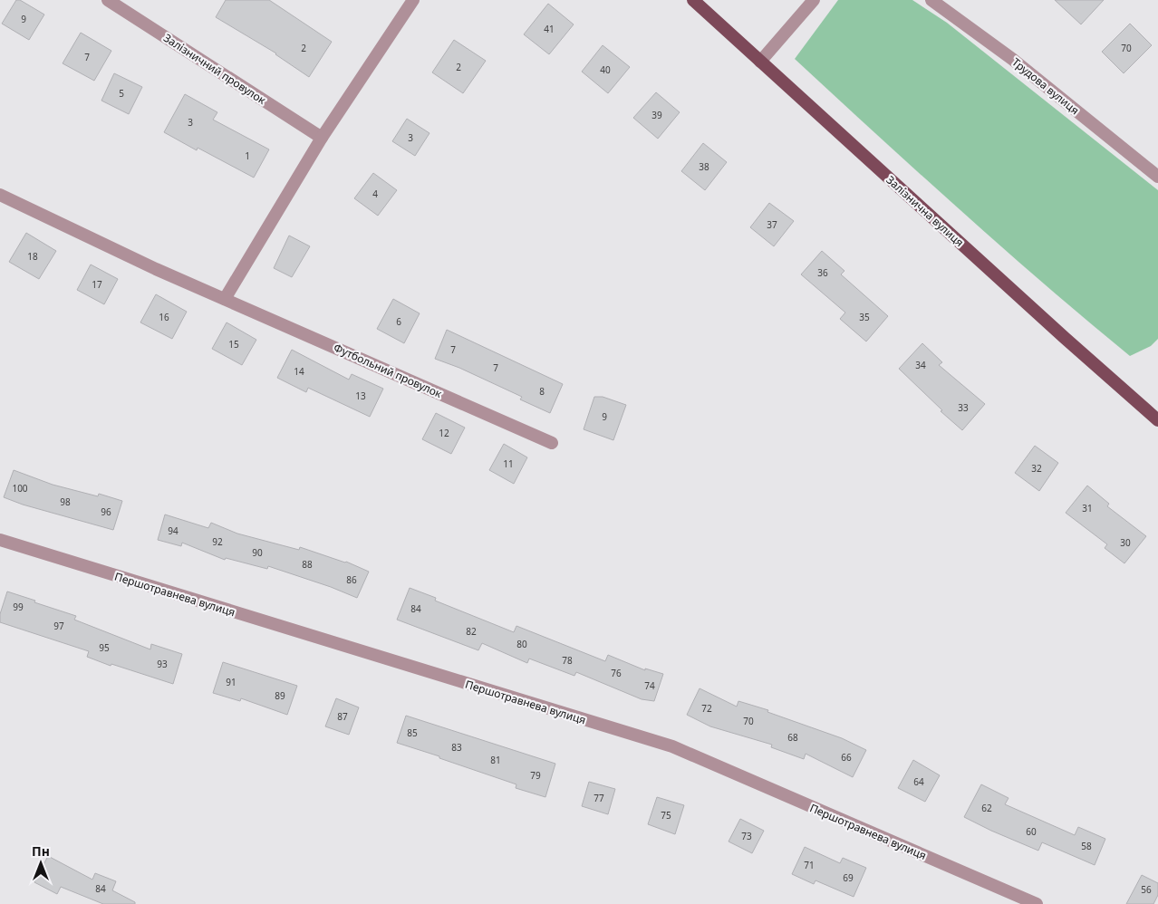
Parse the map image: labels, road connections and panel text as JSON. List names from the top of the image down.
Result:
{
  "streets": {
    "main road": ["Залізнична вулиця"],
    "street": [
      "Залізничний провулок",
      "Трудова вулиця",
      "Футбольний провулок",
      "Першотравнева вулиця"
    ]
  },
  "house_numbers": [
    "9",
    "41",
    "2",
    "70",
    "7",
    "2",
    "40",
    "5",
    "39",
    "3",
    "3",
    "1",
    "38",
    "4",
    "37",
    "18",
    "36",
    "17",
    "16",
    "35",
    "6",
    "15",
    "7",
    "34",
    "7",
    "14",
    "8",
    "13",
    "33",
    "9",
    "12",
    "11",
    "32",
    "100",
    "98",
    "31",
    "96",
    "94",
    "92",
    "30",
    "90",
    "88",
    "86",
    "99",
    "84",
    "97",
    "82",
    "80",
    "95",
    "78",
    "93",
    "76",
    "91",
    "74",
    "89",
    "72",
    "87",
    "70",
    "85",
    "68",
    "83",
    "66",
    "81",
    "79",
    "64",
    "77",
    "62",
    "75",
    "60",
    "73",
    "58",
    "71",
    "69",
    "84",
    "56"
  ],
  "north": "top"
}
